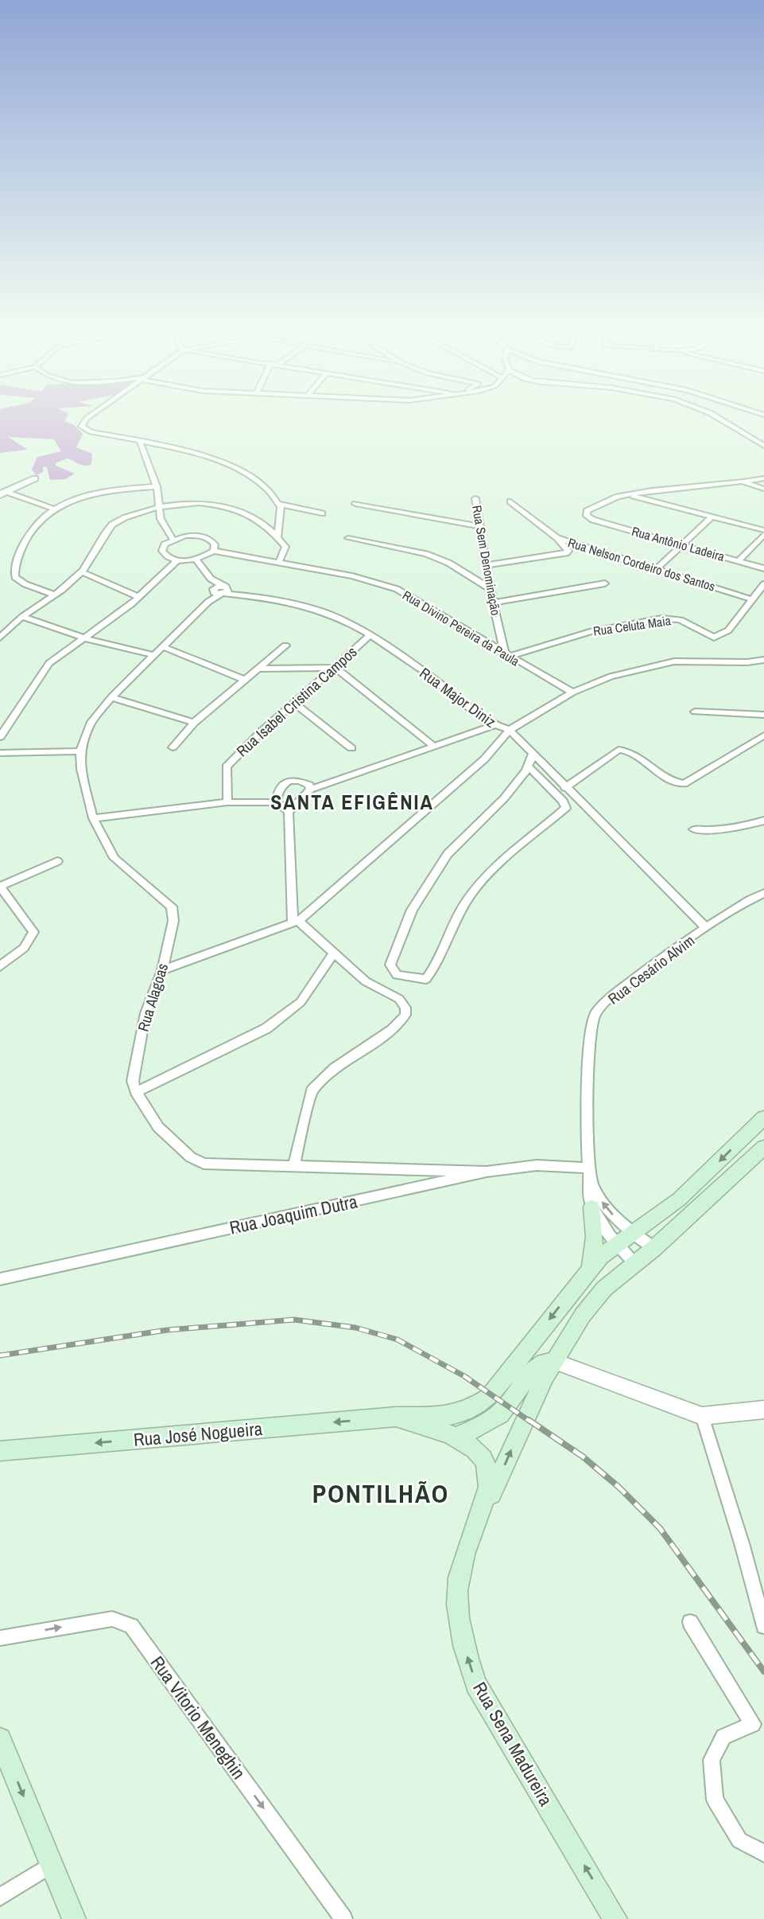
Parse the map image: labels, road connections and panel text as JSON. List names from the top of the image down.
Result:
{
  "streets": {
    "main road": ["Rua José Nogueira", "Rua Sena Madureira"],
    "street": [
      "Rua Antônio Ladeira",
      "Rua Sem Denominação",
      "Rua Nelson Cordeiro dos Santos",
      "Rua Celuta Maia",
      "Rua Divino Pereira da Paula",
      "Rua Major Diniz",
      "Rua Isabel Cristina Campos",
      "Rua Cesário Alvim",
      "Rua Alagoas",
      "Rua Joaquim Dutra",
      "Rua Vitorio Meneghin"
    ]
  },
  "crossings": [
    ["Rua Sem Denominação", "Rua Celuta Maia"],
    ["Rua Sem Denominação", "Rua Divino Pereira da Paula"],
    ["Rua Nelson Cordeiro dos Santos", "Rua Celuta Maia"],
    ["Rua Celuta Maia", "Rua Divino Pereira da Paula"],
    ["Rua Major Diniz", "Rua Isabel Cristina Campos"],
    ["Rua Major Diniz", "Rua Cesário Alvim"],
    ["Rua Major Diniz", "Rua Alagoas"],
    ["Rua Cesário Alvim", "Rua Joaquim Dutra"]
  ],
  "one_way": ["Rua Vitorio Meneghin", "Rua Sena Madureira"],
  "districts": ["SANTA EFIGÊNIA", "PONTILHÃO"]
}
